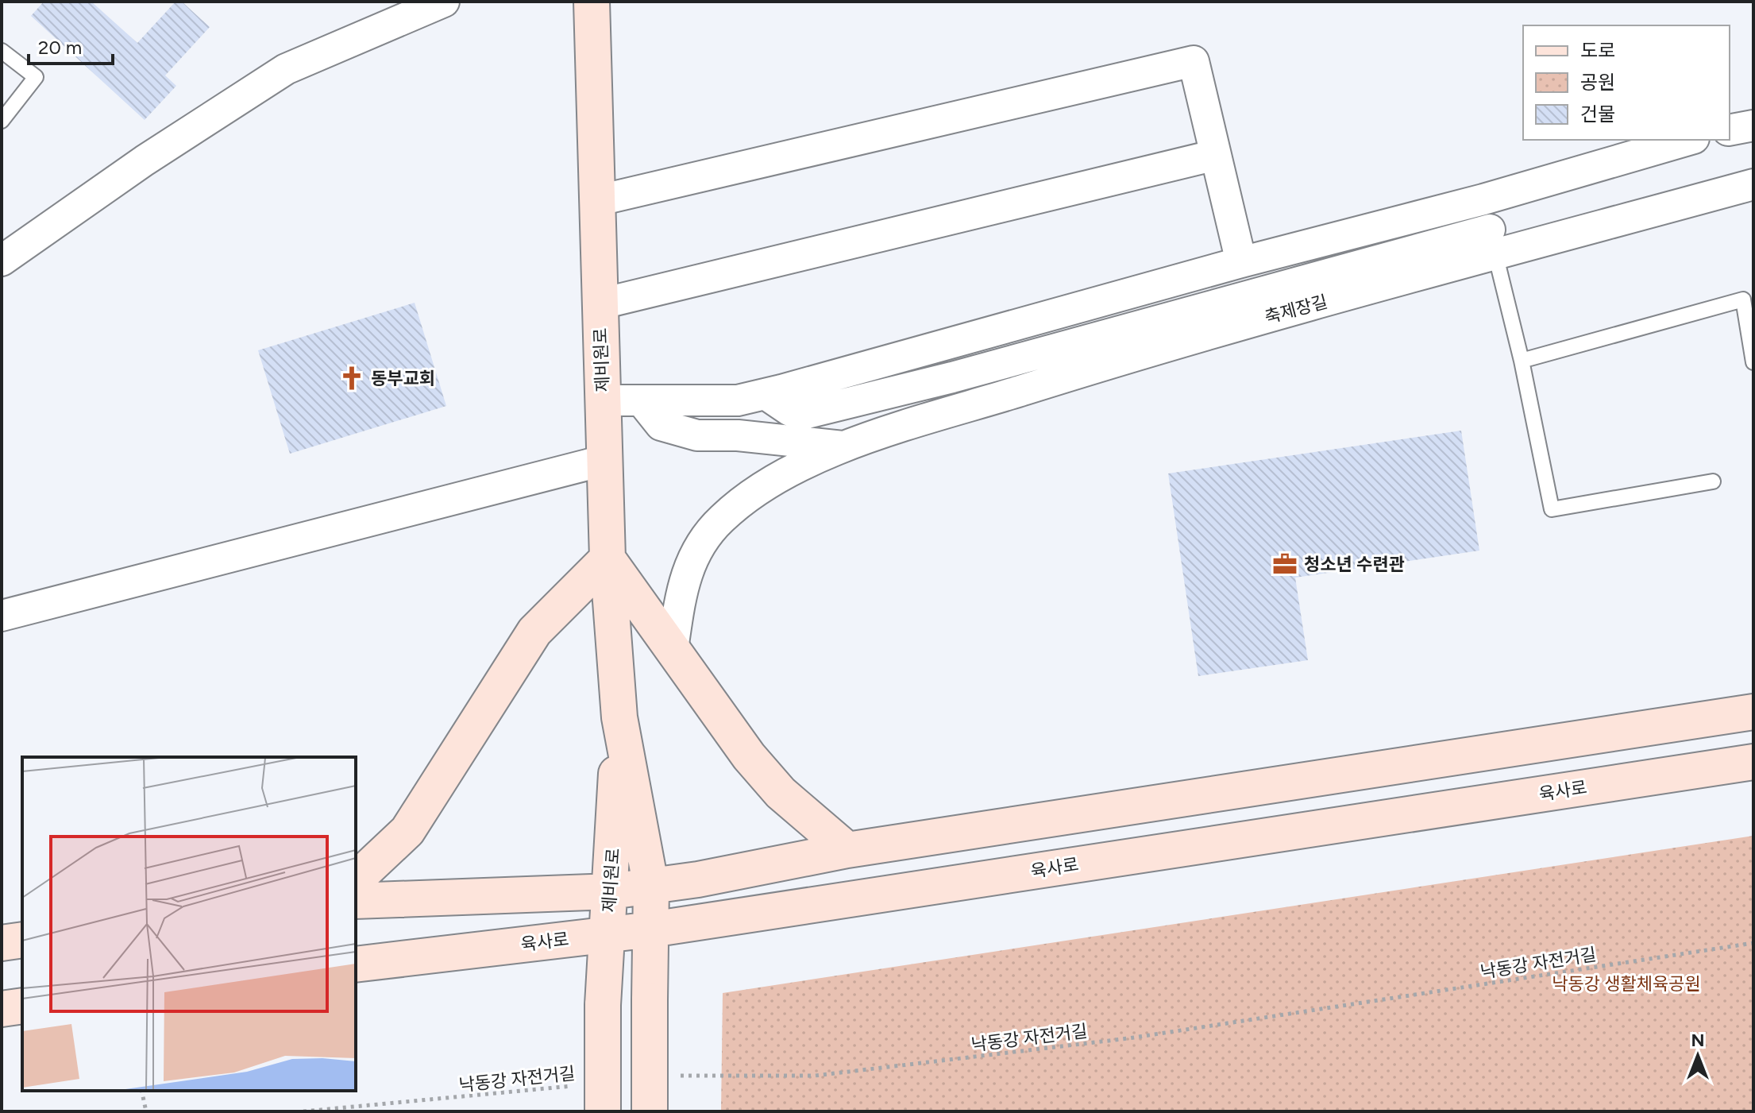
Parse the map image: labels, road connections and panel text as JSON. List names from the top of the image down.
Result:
{
  "streets": {
    "street": ["축제장길", "제비원로", "육사로"],
    "path": ["낙동강 자전거길"]
  },
  "crossings": [
    ["제비원로", "육사로"],
    ["제비원로", "낙동강 자전거길"]
  ],
  "parks": ["낙동강 생활체육공원"],
  "places": {
    "church": ["동부교회"],
    "office": ["청소년 수련관"]
  },
  "legend": ["도로", "공원", "건물"],
  "scale_bar": "20 m",
  "north": "top"
}
